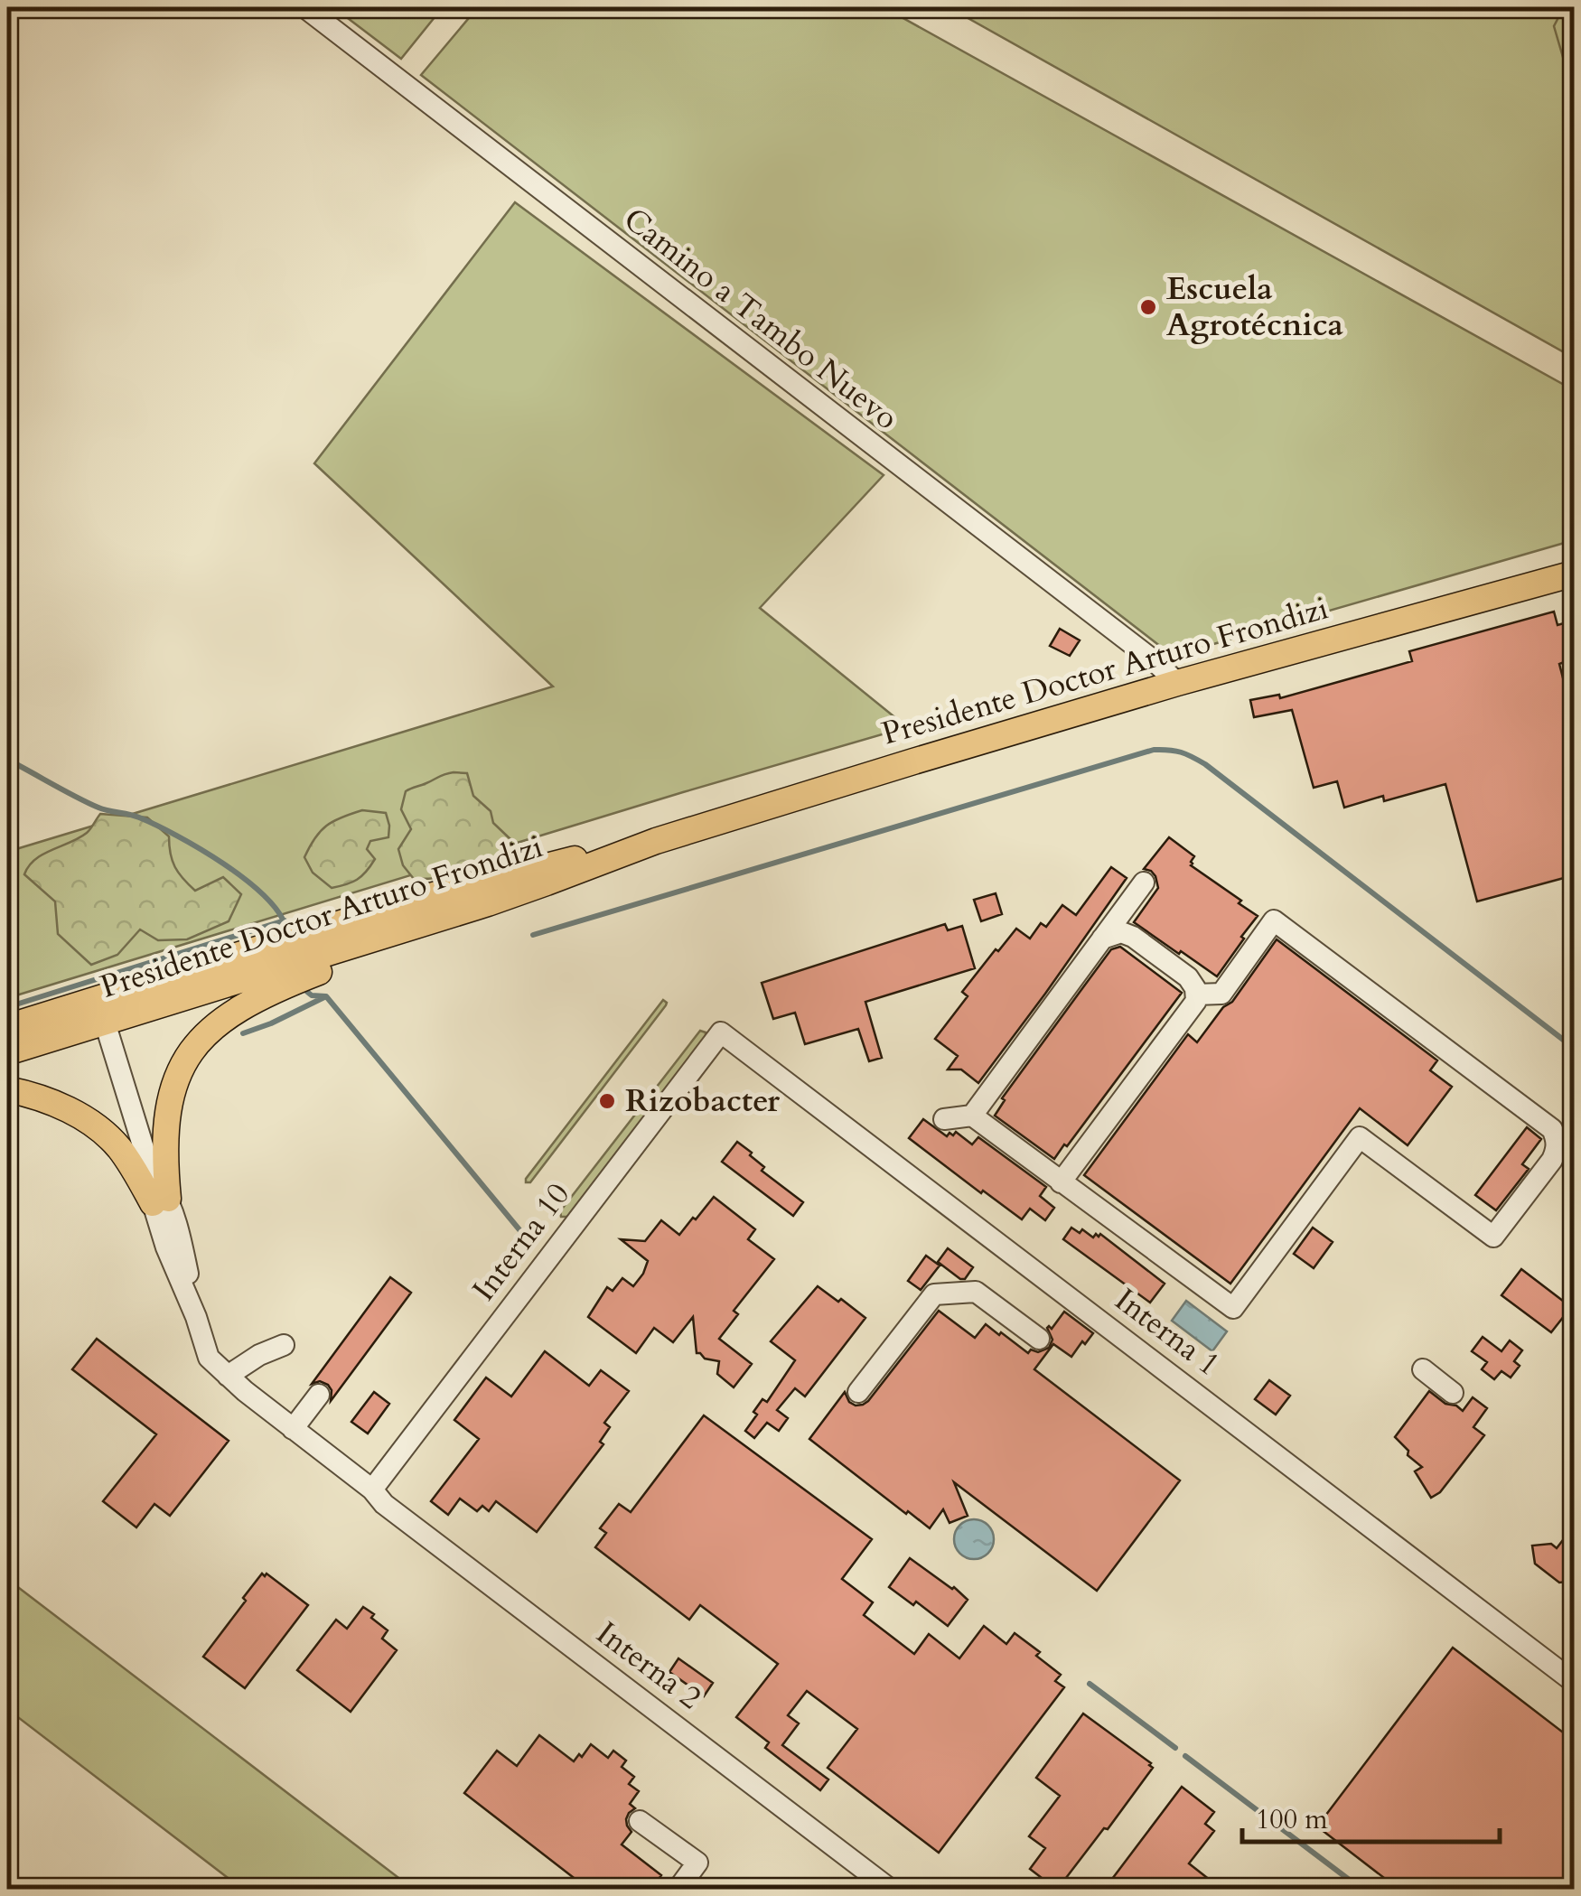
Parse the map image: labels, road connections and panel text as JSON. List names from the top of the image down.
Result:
{
  "streets": {
    "main road": ["Presidente Doctor Arturo Frondizi"],
    "street": [
      "Camino a Tambo Nuevo",
      "Interna 10",
      "Interna 1",
      "Interna 2"
    ]
  },
  "crossings": [
    ["Camino a Tambo Nuevo", "Presidente Doctor Arturo Frondizi"],
    ["Presidente Doctor Arturo Frondizi", "Interna 2"],
    ["Interna 10", "Interna 1"],
    ["Interna 10", "Interna 2"]
  ],
  "places": ["Escuela Agrotécnica", "Rizobacter"],
  "scale_bar": "100 m"
}
